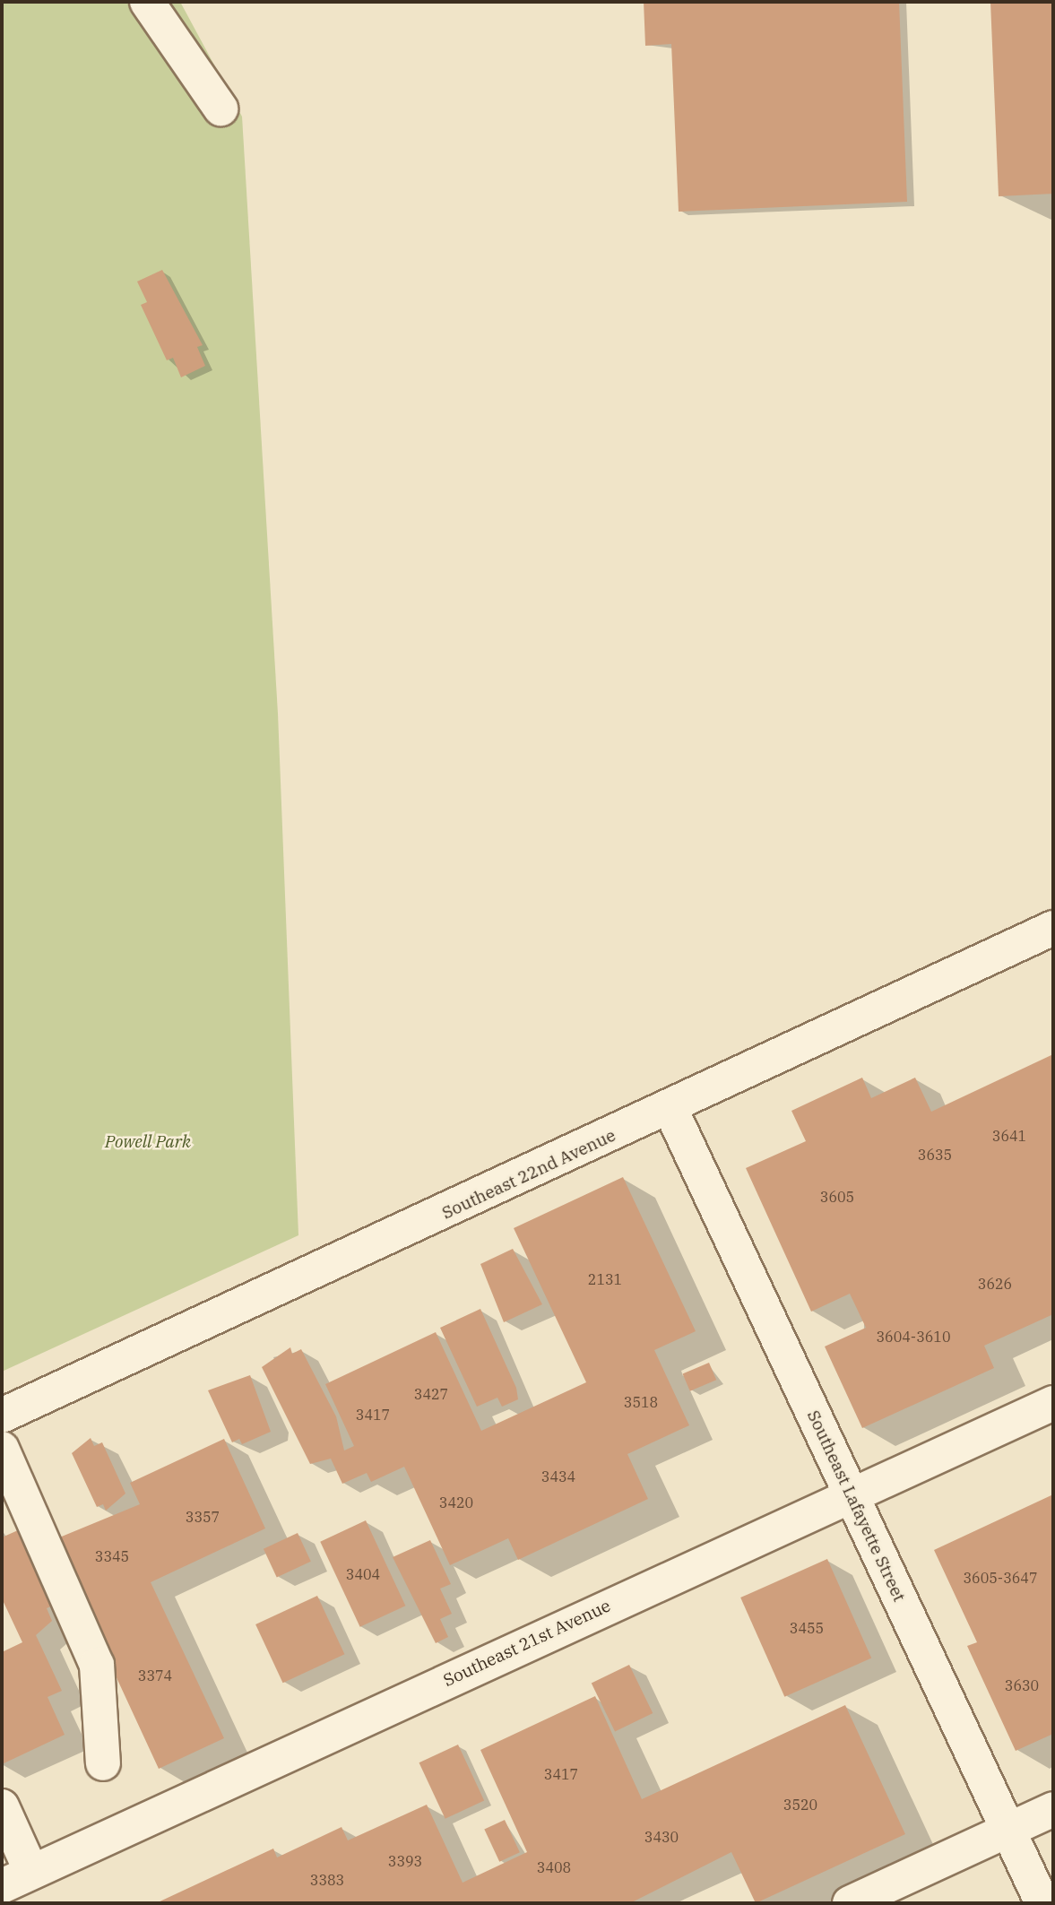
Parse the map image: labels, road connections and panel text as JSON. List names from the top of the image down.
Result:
{
  "streets": {
    "street": ["Southeast 22nd Avenue", "Southeast Lafayette Street", "Southeast 21st Avenue"]
  },
  "crossings": [
    ["Southeast 22nd Avenue", "Southeast Lafayette Street"],
    ["Southeast Lafayette Street", "Southeast 21st Avenue"]
  ],
  "parks": ["Powell Park"],
  "house_numbers": [
    "3641",
    "3635",
    "3605",
    "2131",
    "3626",
    "3604-3610",
    "3427",
    "3518",
    "3417",
    "3434",
    "3420",
    "3357",
    "3345",
    "3404",
    "3605-3647",
    "3455",
    "3374",
    "3630",
    "3417",
    "3520",
    "3430",
    "3393",
    "3408",
    "3383"
  ]
}
